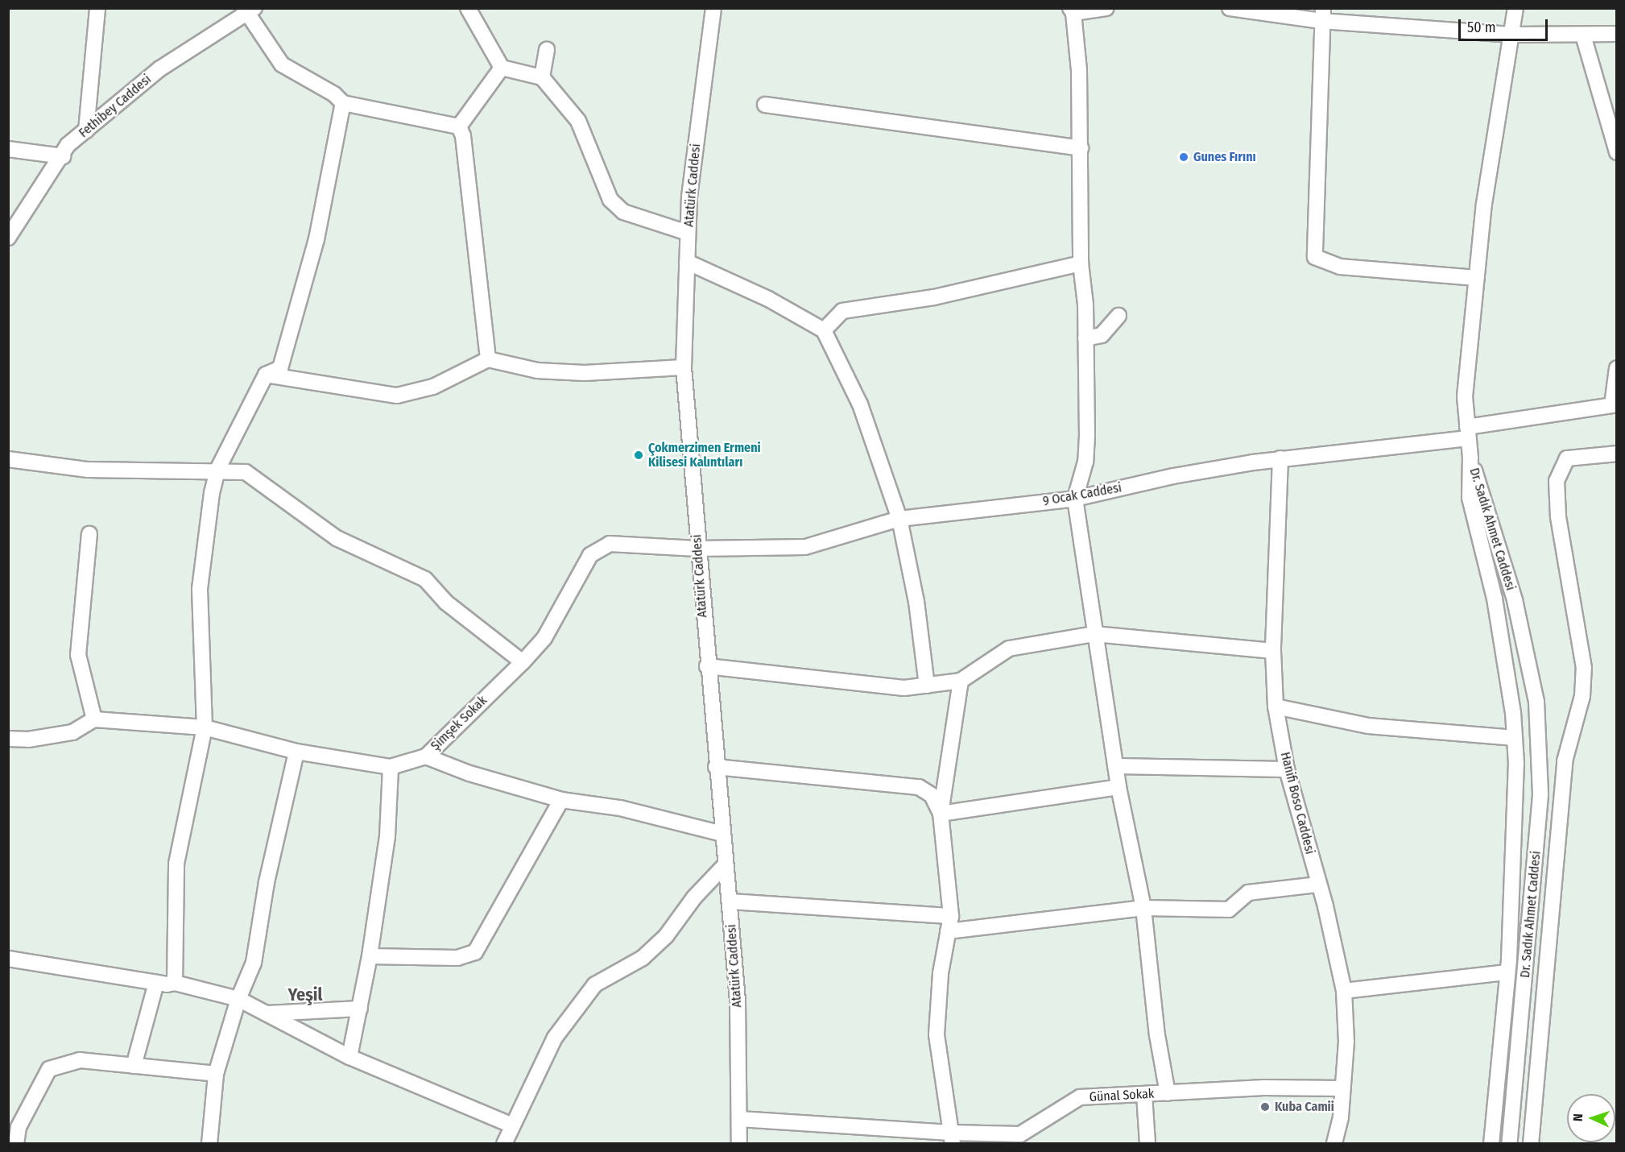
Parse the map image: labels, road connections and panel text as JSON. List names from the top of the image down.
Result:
{
  "streets": {
    "street": [
      "Fethibey Caddesi",
      "Atatürk Caddesi",
      "9 Ocak Caddesi",
      "Dr. Sadık Ahmet Caddesi",
      "Şimşek Sokak",
      "Hanifi Boso Caddesi",
      "Günal Sokak"
    ]
  },
  "crossings": [
    ["Atatürk Caddesi", "9 Ocak Caddesi"],
    ["Atatürk Caddesi", "Şimşek Sokak"],
    ["Atatürk Caddesi", "Günal Sokak"],
    ["9 Ocak Caddesi", "Şimşek Sokak"],
    ["9 Ocak Caddesi", "Hanifi Boso Caddesi"],
    ["Hanifi Boso Caddesi", "Günal Sokak"]
  ],
  "districts": ["Yeşil"],
  "places": ["Gunes Fırını", "Çokmerzimen Ermeni Kilisesi Kalıntıları", "Kuba Camii"],
  "scale_bar": "50 m",
  "north": "left"
}
